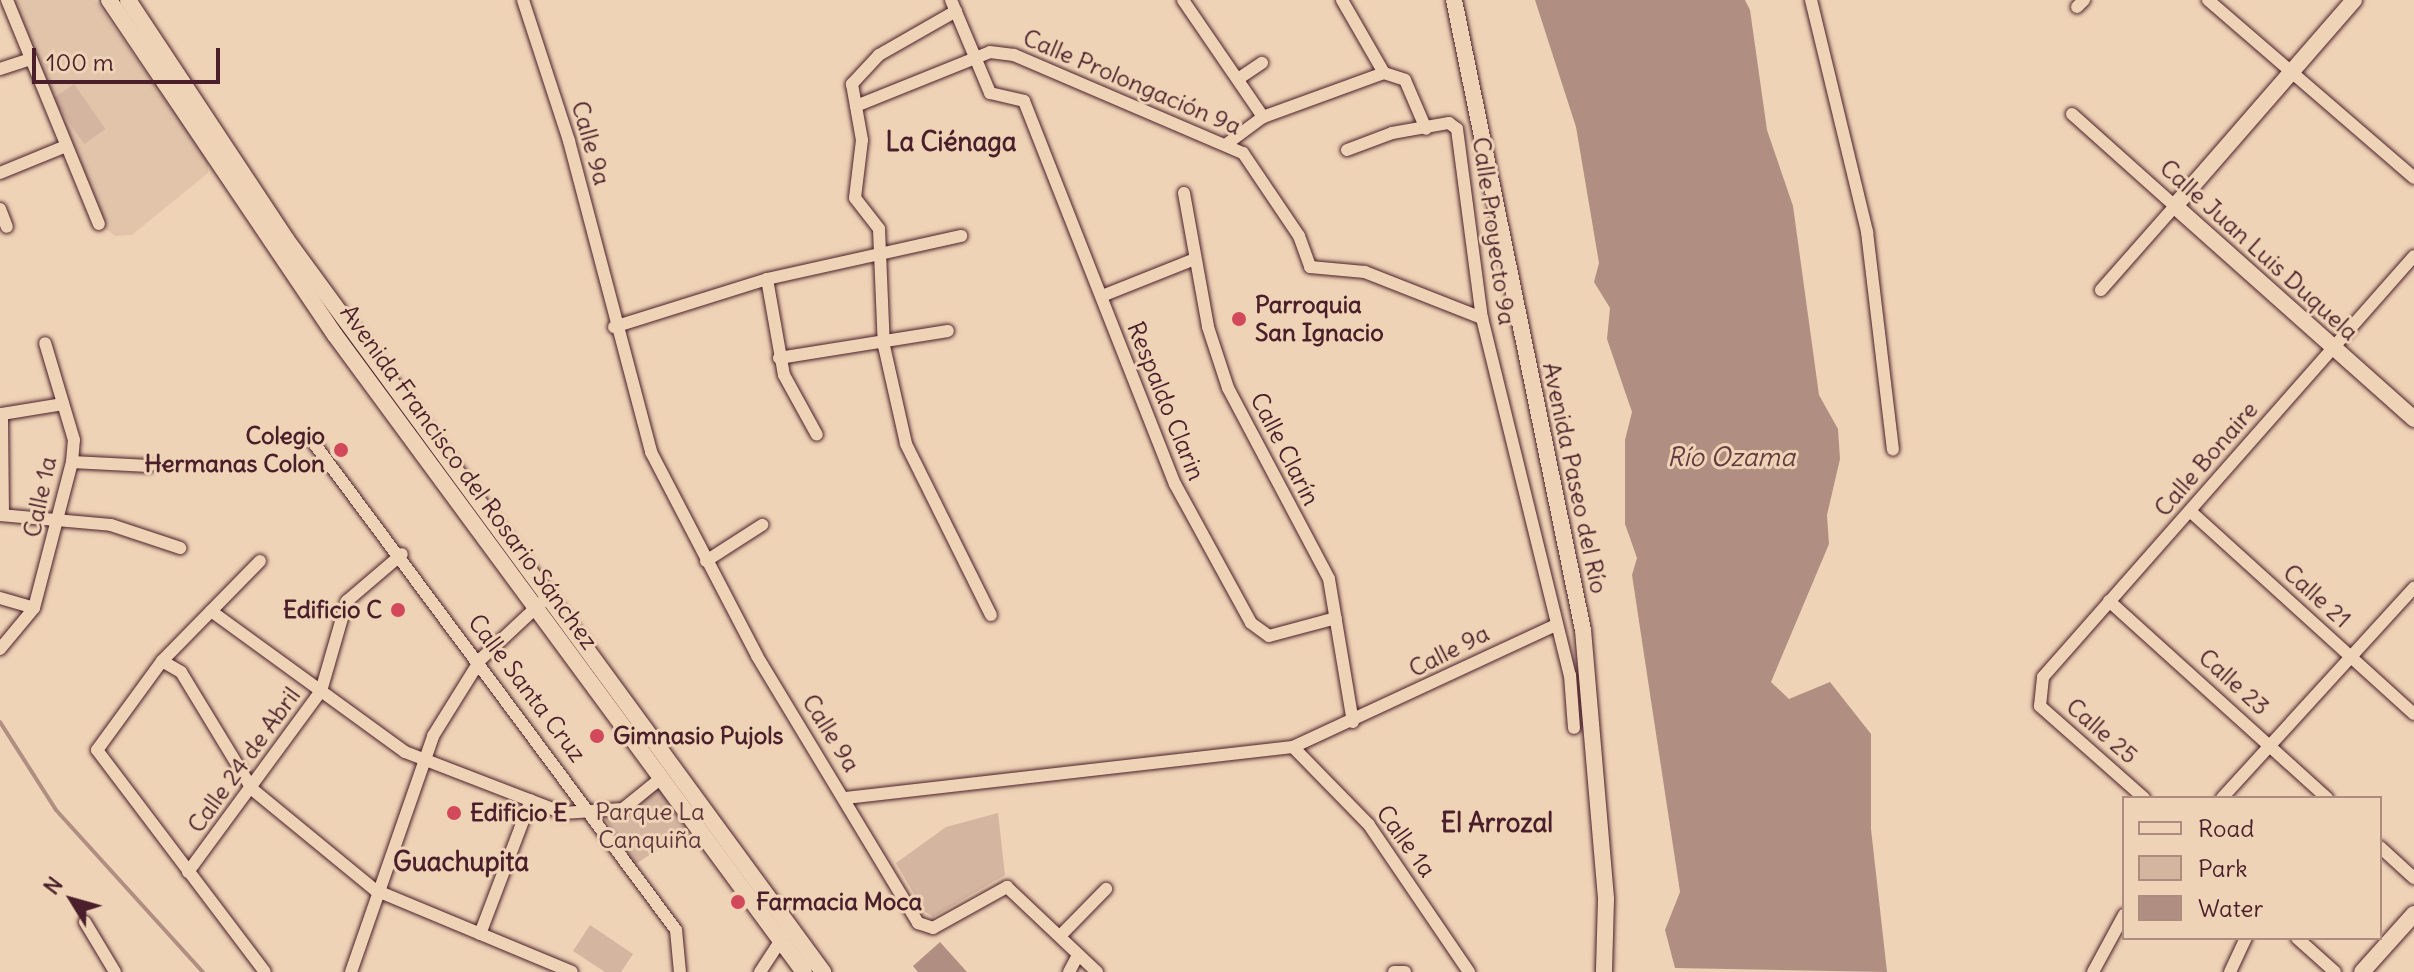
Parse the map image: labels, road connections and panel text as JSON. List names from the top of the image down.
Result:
{
  "streets": {
    "main road": ["Calle Juan Luis Duquela", "Avenida Francisco del Rosario Sánchez", "Avenida Paseo del Río"],
    "street": [
      "Calle Prolongación 9a",
      "Calle 9a",
      "Calle Proyecto 9a",
      "Respaldo Clarin",
      "Calle Clarín",
      "Calle Bonaire",
      "Calle 1a",
      "Calle 21",
      "Calle 23",
      "Calle Santa Cruz",
      "Calle 25",
      "Calle 24 de Abril"
    ]
  },
  "crossings": [
    ["Calle Prolongación 9a", "Calle Proyecto 9a"],
    ["Calle Prolongación 9a", "Respaldo Clarin"],
    ["Calle 9a", "Calle Proyecto 9a"],
    ["Calle 9a", "Calle Clarín"],
    ["Calle 9a", "Calle 1a"],
    ["Calle Juan Luis Duquela", "Calle Bonaire"],
    ["Respaldo Clarin", "Calle Clarín"],
    ["Calle Bonaire", "Calle 21"],
    ["Calle Bonaire", "Calle 23"],
    ["Calle Bonaire", "Calle 25"],
    ["Calle Santa Cruz", "Calle 24 de Abril"]
  ],
  "districts": ["La Ciénaga", "El Arrozal", "Guachupita"],
  "water": ["Río Ozama"],
  "parks": ["Parque La Canquiña"],
  "places": [
    "Parroquia San Ignacio",
    "Colegio Hermanas Colon",
    "Edificio C",
    "Gimnasio Pujols",
    "Edificio E",
    "Farmacia Moca"
  ],
  "legend": ["Road", "Park", "Water"],
  "scale_bar": "100 m",
  "north": "top left"
}
